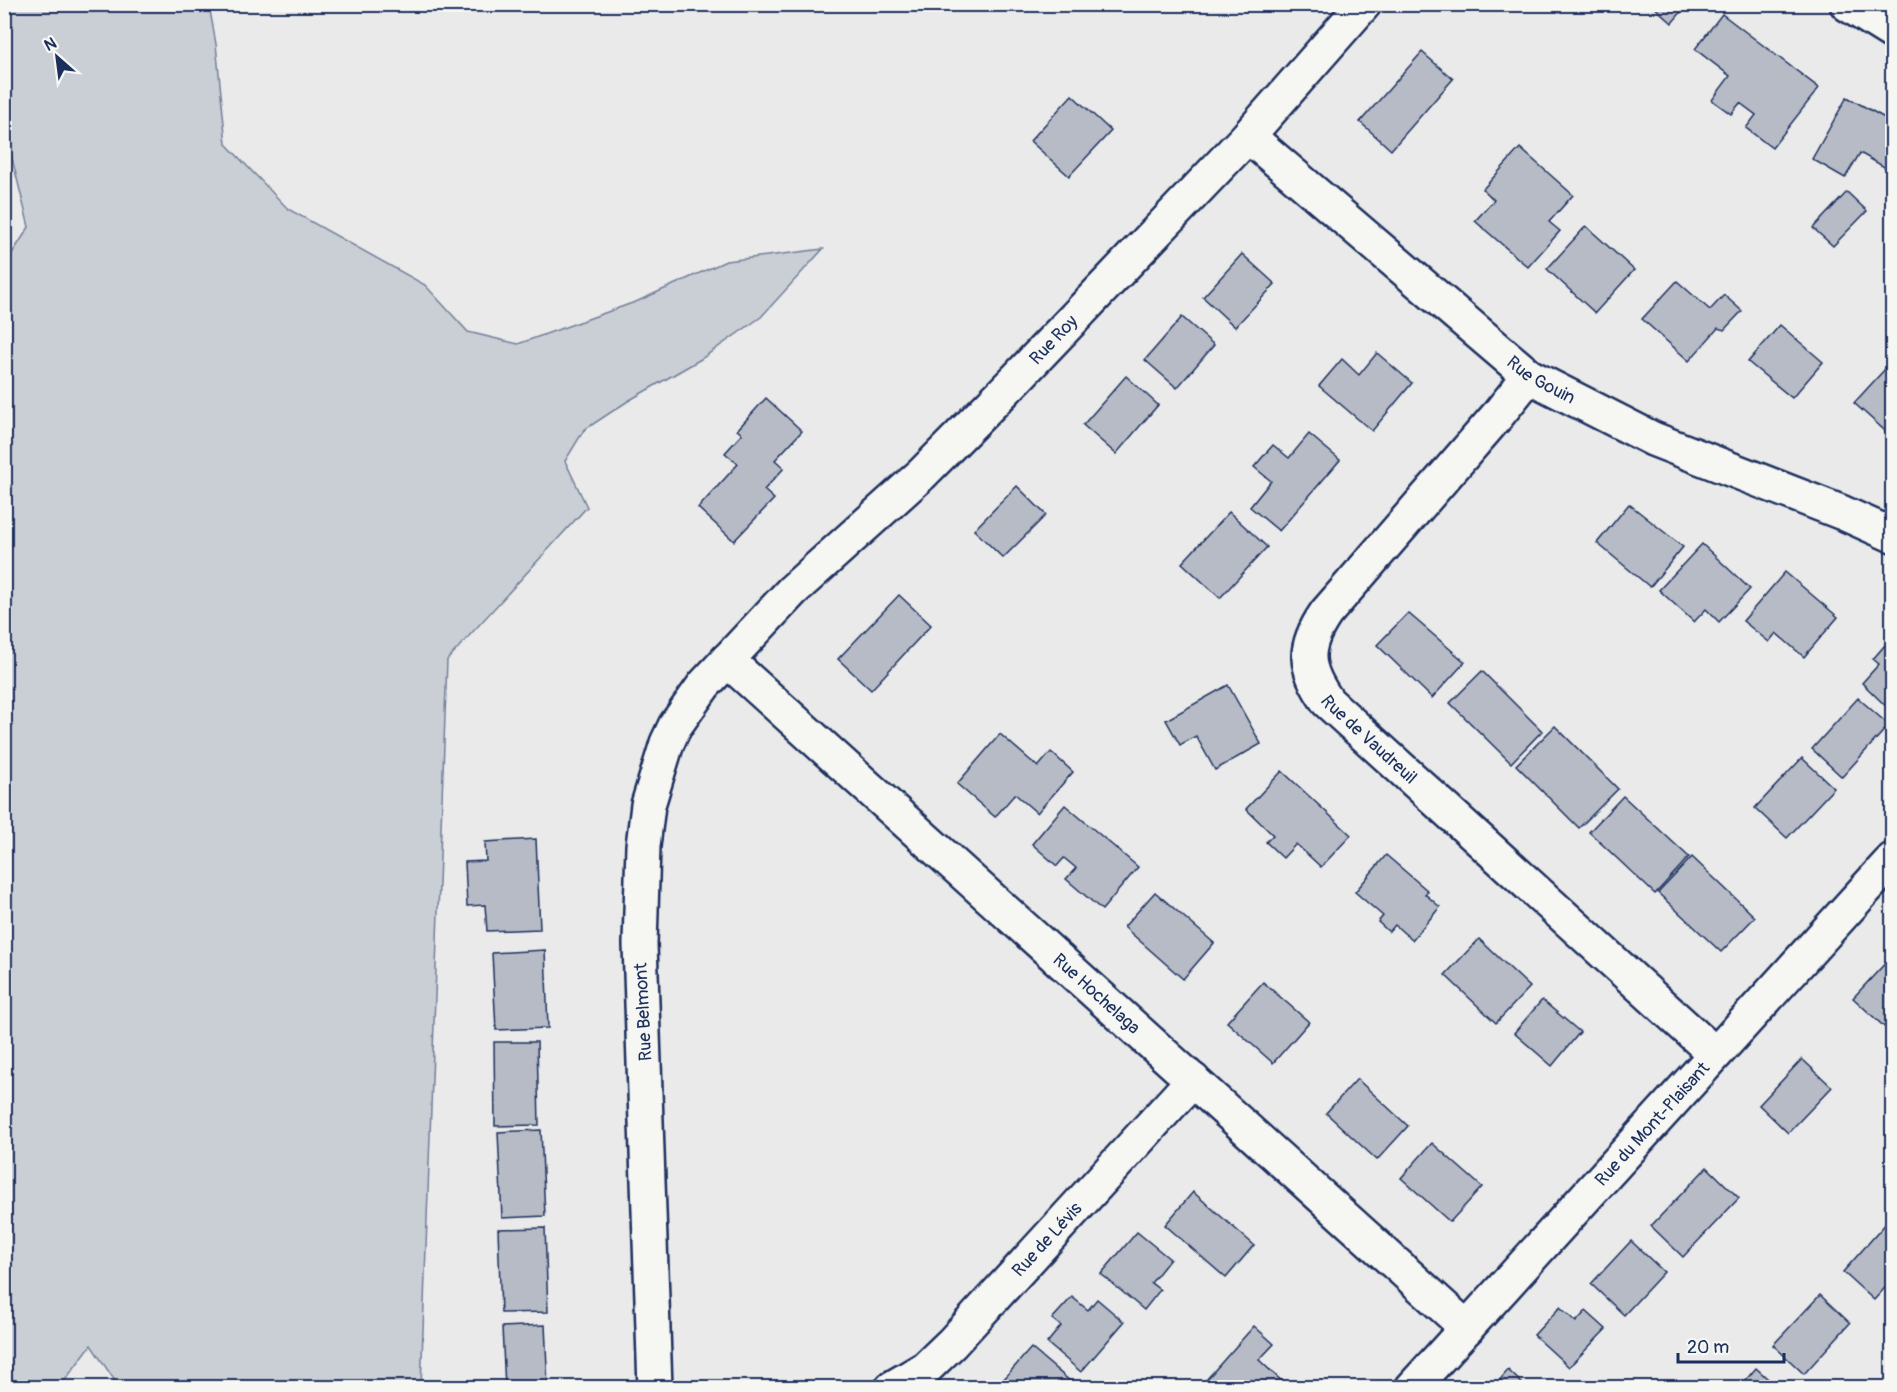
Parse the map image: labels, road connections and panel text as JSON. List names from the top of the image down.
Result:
{
  "streets": {
    "street": [
      "Rue Roy",
      "Rue Gouin",
      "Rue de Vaudreuil",
      "Rue Hochelaga",
      "Rue Belmont",
      "Rue du Mont-Plaisant",
      "Rue de Lévis"
    ]
  },
  "crossings": [
    ["Rue Roy", "Rue Gouin"],
    ["Rue Roy", "Rue Hochelaga"],
    ["Rue Roy", "Rue Belmont"],
    ["Rue Gouin", "Rue de Vaudreuil"],
    ["Rue de Vaudreuil", "Rue du Mont-Plaisant"],
    ["Rue Hochelaga", "Rue Belmont"],
    ["Rue Hochelaga", "Rue du Mont-Plaisant"],
    ["Rue Hochelaga", "Rue de Lévis"]
  ],
  "scale_bar": "20 m",
  "north": "top left"
}
